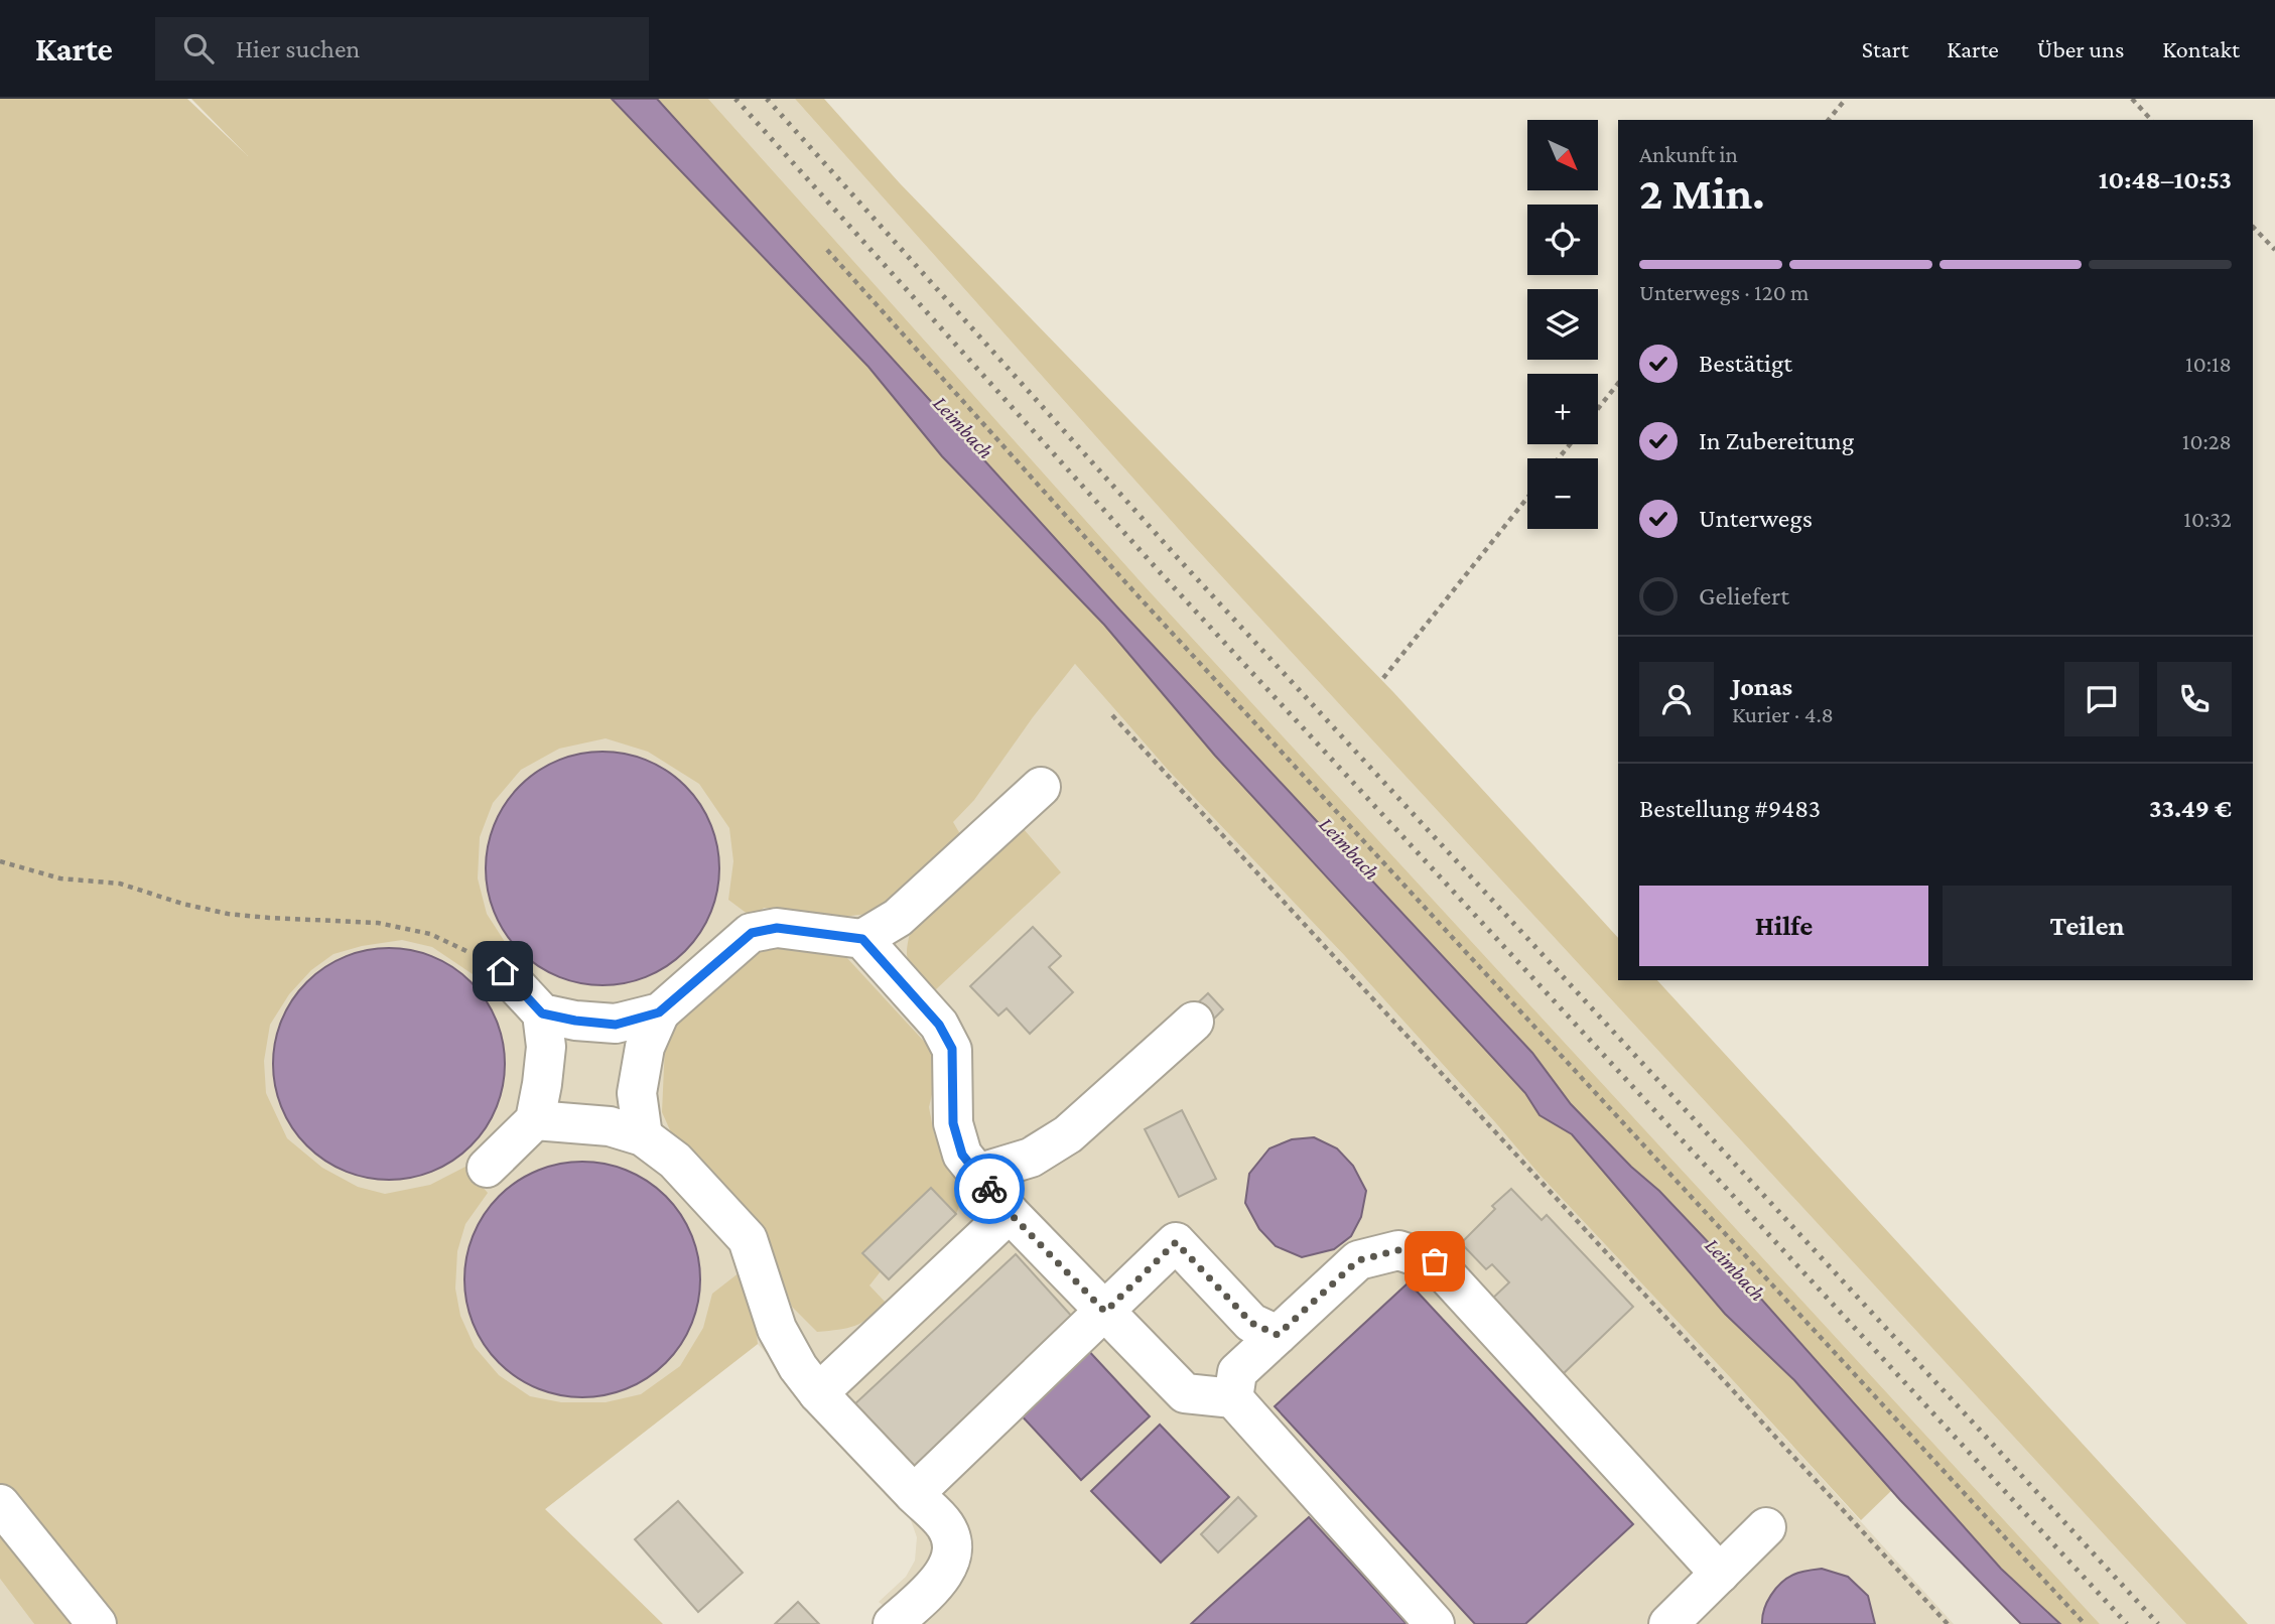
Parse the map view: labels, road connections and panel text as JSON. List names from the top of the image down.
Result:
{
  "water": ["Leimbach"],
  "north": "bottom right",
  "page": {
    "header": "Karte",
    "search": "Hier suchen",
    "nav": [
      "Start",
      "Karte",
      "Über uns",
      "Kontakt"
    ],
    "map_buttons": ["+", "−"],
    "heading": ["2 Min.", "Ankunft in", "10:48–10:53"],
    "panel": [
      "Jonas",
      "Kurier · 4.8",
      "Bestellung #9483",
      "33.49 €"
    ],
    "bar": "Unterwegs · 120 m",
    "list": [
      ["Bestätigt", "10:18"],
      ["In Zubereitung", "10:28"],
      ["Unterwegs", "10:32"],
      "Geliefert"
    ],
    "buttons": ["Hilfe", "Teilen"]
  }
}
